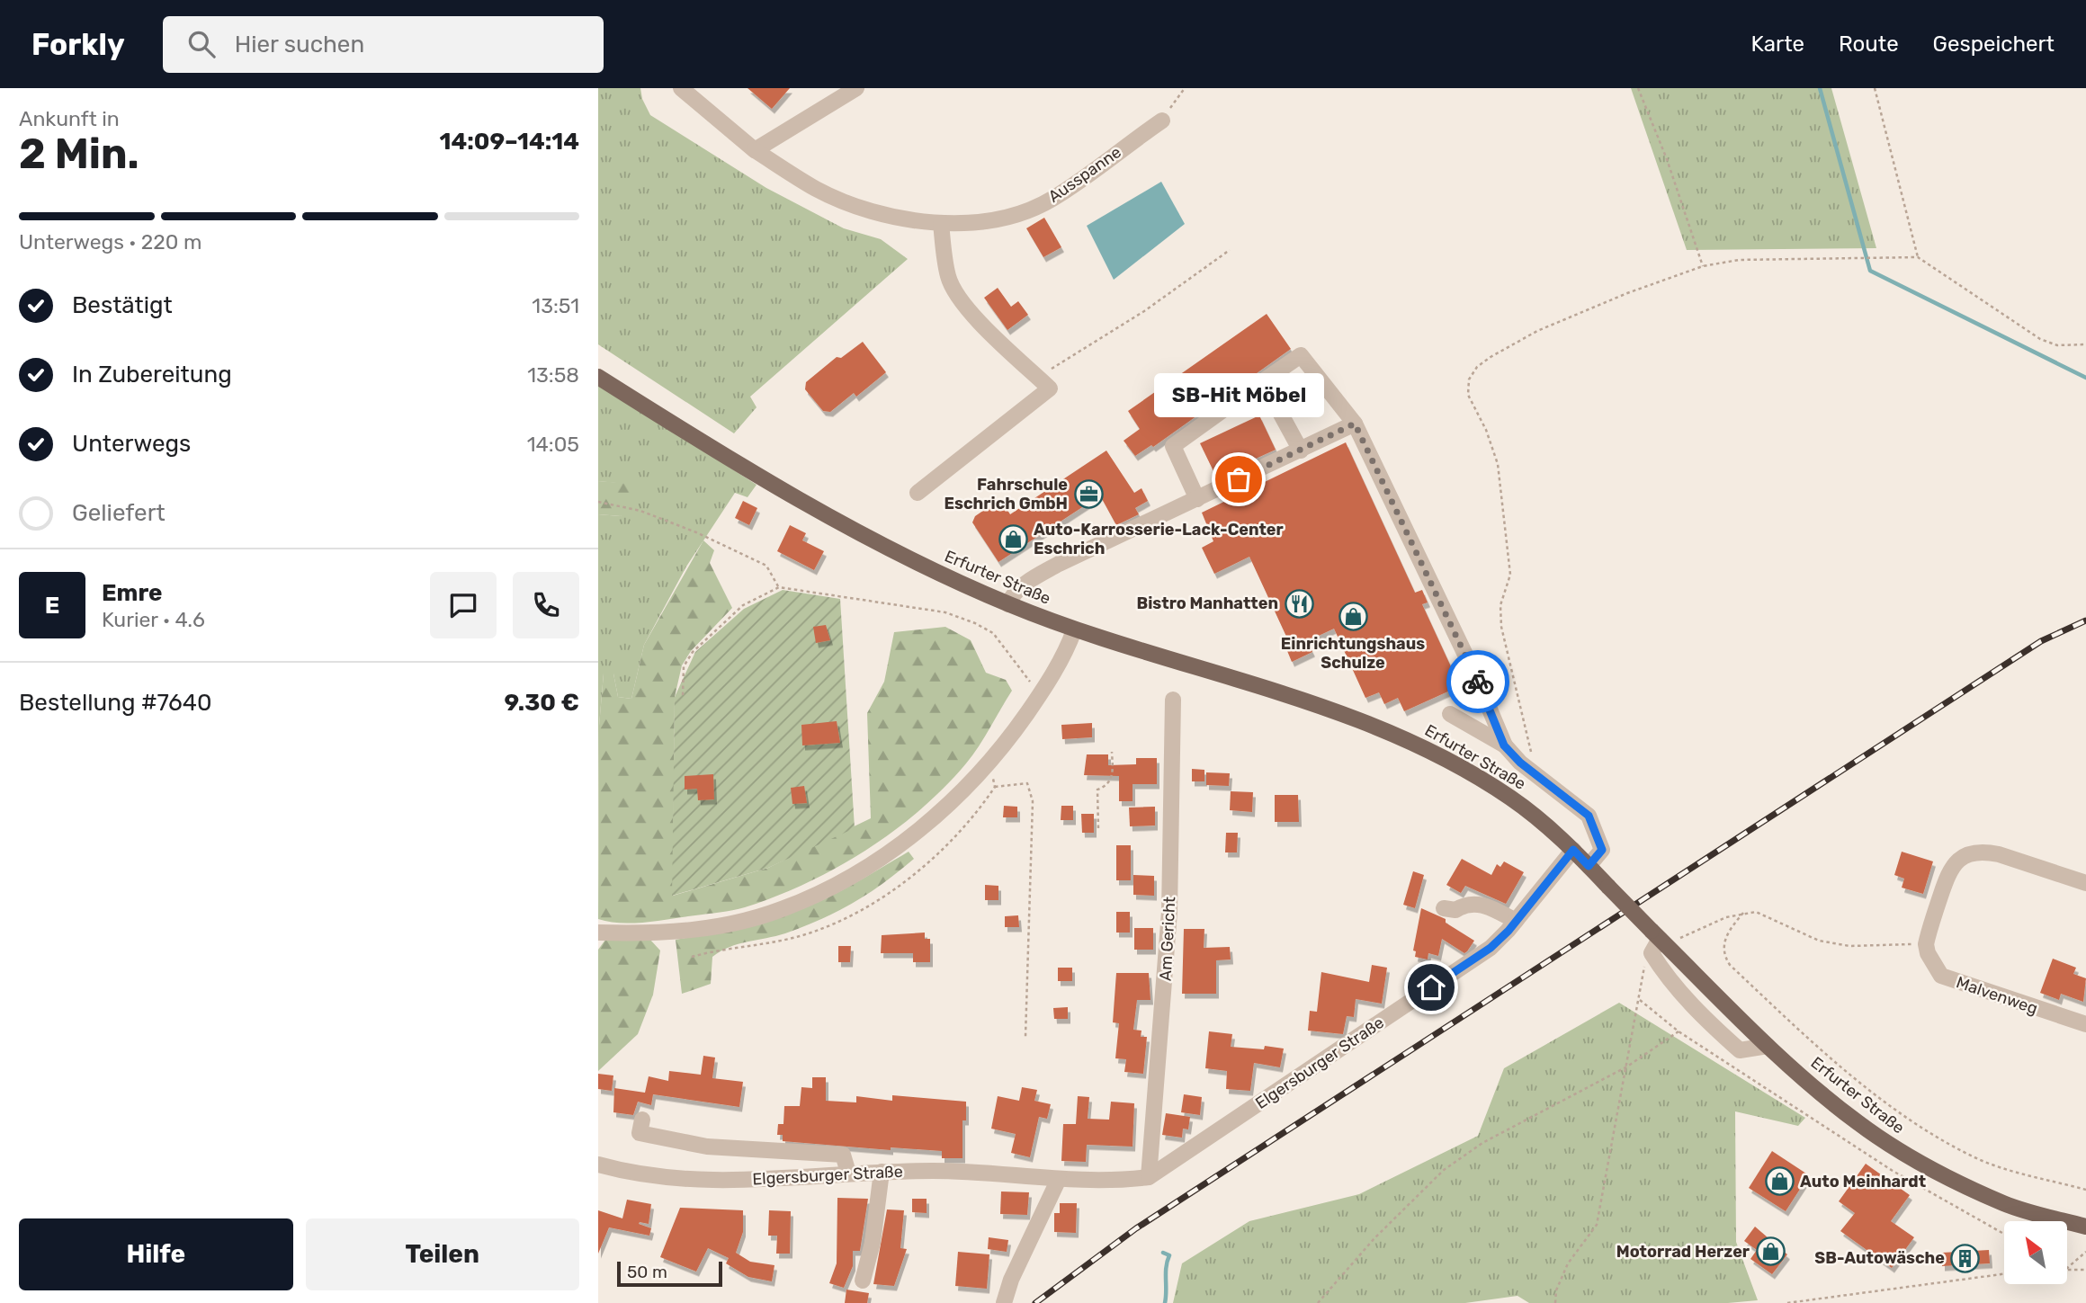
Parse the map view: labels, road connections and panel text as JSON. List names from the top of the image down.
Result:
{
  "streets": {
    "main road": ["Erfurter Straße"],
    "street": [
      "Ausspanne",
      "Am Gericht",
      "Malvenweg",
      "Elgersburger Straße"
    ]
  },
  "crossings": [
    ["Erfurter Straße", "Elgersburger Straße"],
    ["Am Gericht", "Elgersburger Straße"]
  ],
  "places": {
    "other": ["SB-Hit Möbel"],
    "office": ["Fahrschule Eschrich GmbH"],
    "shop": [
      "Auto-Karrosserie-Lack-Center Eschrich",
      "Einrichtungshaus Schulze",
      "Auto Meinhardt",
      "Motorrad Herzer"
    ],
    "restaurant": ["Bistro Manhatten"],
    "building": ["SB-Autowäsche"]
  },
  "scale_bar": "50 m",
  "north": "top left",
  "page": {
    "header": "Forkly",
    "search": "Hier suchen",
    "nav": ["Karte", "Route", "Gespeichert"],
    "heading": ["2 Min.", "Ankunft in", "14:09–14:14"],
    "panel": [
      "Emre",
      "Kurier · 4.6",
      "Bestellung #7640",
      "9.30 €"
    ],
    "bar": "Unterwegs · 220 m",
    "list": [
      ["Bestätigt", "13:51"],
      ["In Zubereitung", "13:58"],
      ["Unterwegs", "14:05"],
      "Geliefert"
    ],
    "bubble": "SB-Hit Möbel",
    "round": "E",
    "buttons": ["Hilfe", "Teilen"],
    "scale": "50 m"
  }
}
